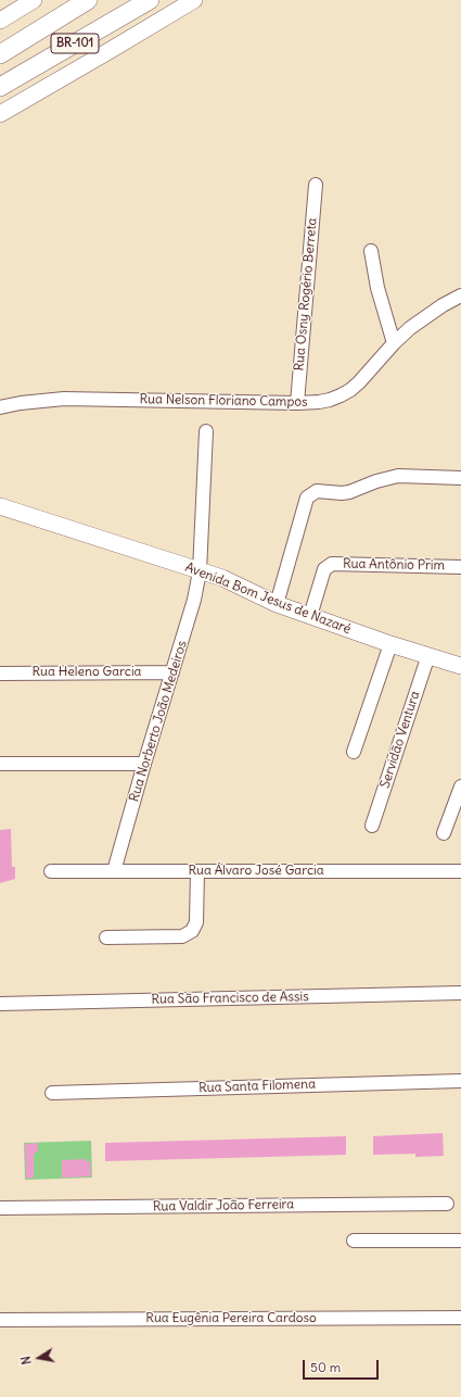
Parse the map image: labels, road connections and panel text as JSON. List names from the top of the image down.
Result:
{
  "streets": {
    "highway": ["BR-101"],
    "main road": ["Avenida Bom Jesus de Nazaré"],
    "street": [
      "Rua Osny Rogério Berreta",
      "Rua Nelson Floriano Campos",
      "Rua Antônio Prim",
      "Rua Heleno Garcia",
      "Rua Norberto João Medeiros",
      "Servidão Ventura",
      "Rua Álvaro José Garcia",
      "Rua São Francisco de Assis",
      "Rua Santa Filomena",
      "Rua Valdir João Ferreira",
      "Rua Eugênia Pereira Cardoso"
    ]
  },
  "crossings": [
    ["Rua Osny Rogério Berreta", "Rua Nelson Floriano Campos"],
    ["Rua Antônio Prim", "Avenida Bom Jesus de Nazaré"],
    ["Avenida Bom Jesus de Nazaré", "Rua Norberto João Medeiros"],
    ["Avenida Bom Jesus de Nazaré", "Servidão Ventura"],
    ["Rua Heleno Garcia", "Rua Norberto João Medeiros"],
    ["Rua Norberto João Medeiros", "Rua Álvaro José Garcia"]
  ],
  "scale_bar": "50 m",
  "north": "left"
}
